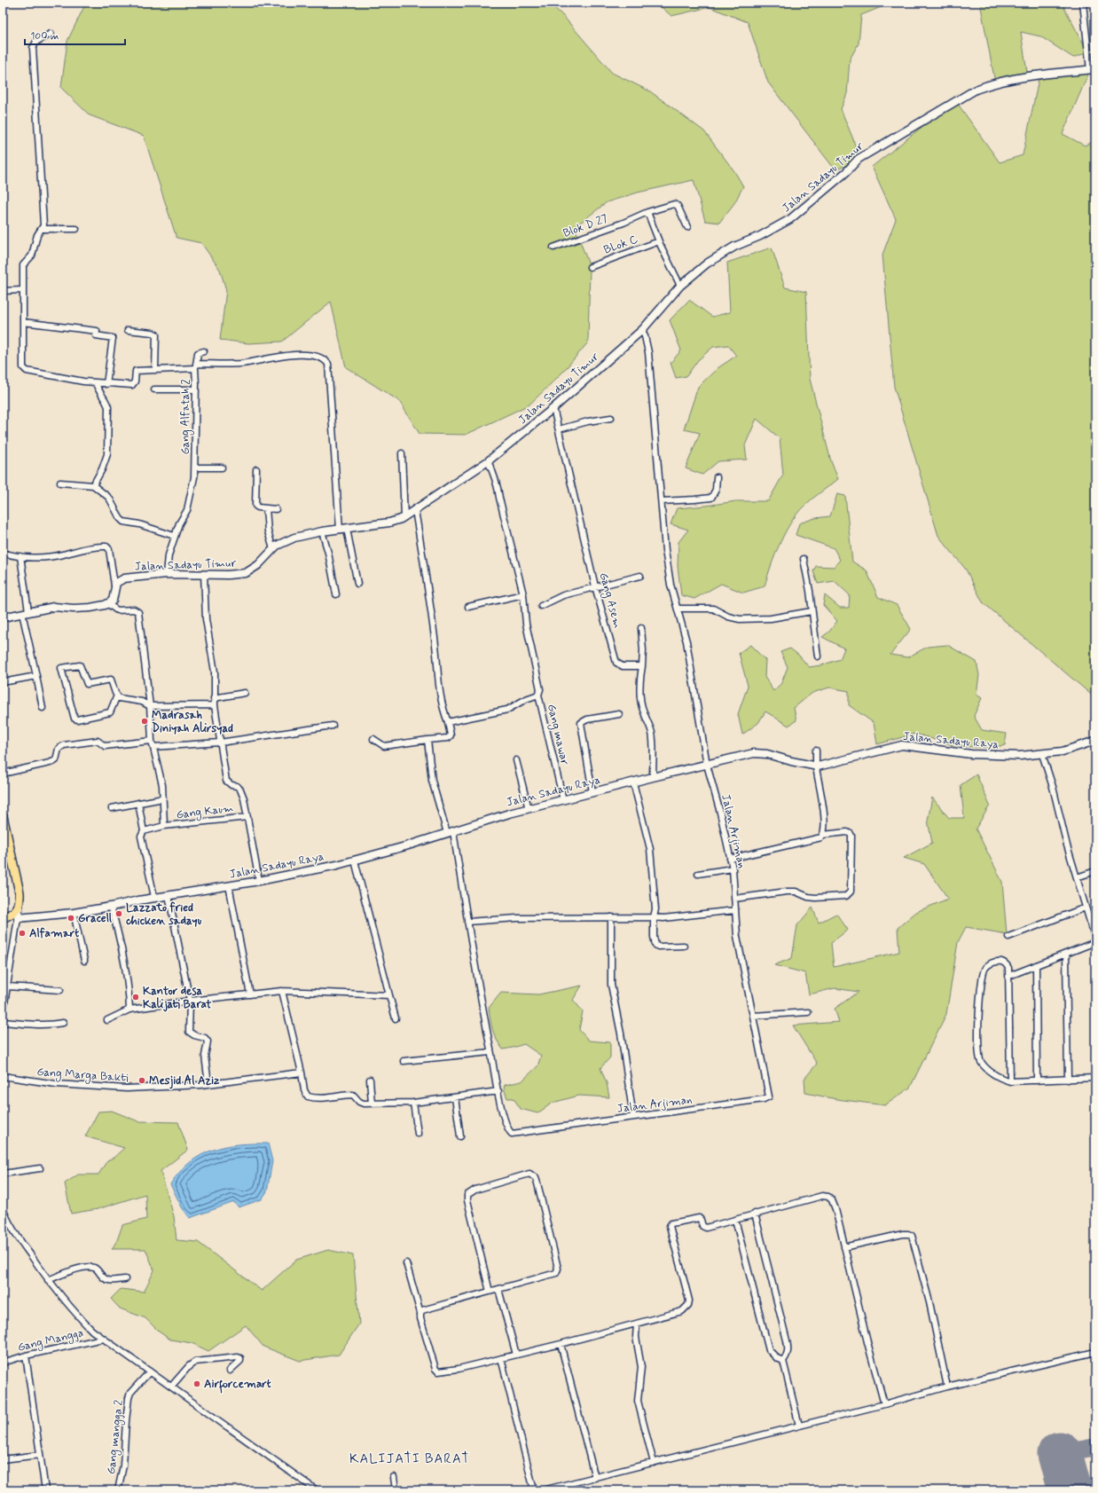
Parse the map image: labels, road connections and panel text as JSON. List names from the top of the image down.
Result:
{
  "streets": {
    "street": [
      "Jalan Sadayu Timur",
      "Blok D 27",
      "BLok C",
      "Gang Alfatah 2",
      "Gang Asem",
      "Gang mawar",
      "Jalan Sadayu Raya",
      "Gang Kaum",
      "Jalan Arjiman",
      "Gang Marga Bakti",
      "Gang Mangga",
      "Gang mangga 2"
    ]
  },
  "crossings": [
    ["Jalan Sadayu Timur", "Gang Alfatah 2"],
    ["Jalan Sadayu Timur", "Gang Asem"],
    ["Jalan Sadayu Timur", "Gang mawar"],
    ["Jalan Sadayu Timur", "Jalan Arjiman"],
    ["Gang mawar", "Jalan Sadayu Raya"],
    ["Jalan Sadayu Raya", "Jalan Arjiman"]
  ],
  "districts": ["KALIJATI BARAT"],
  "places": [
    "Madrasah Diniyah Alirsyad",
    "Lazzato fried chicken sadayu",
    "Gracell",
    "Alfamart",
    "Kantor desa Kalijati Barat",
    "Mesjid Al Aziz",
    "Airforcemart"
  ],
  "scale_bar": "100 m"
}
